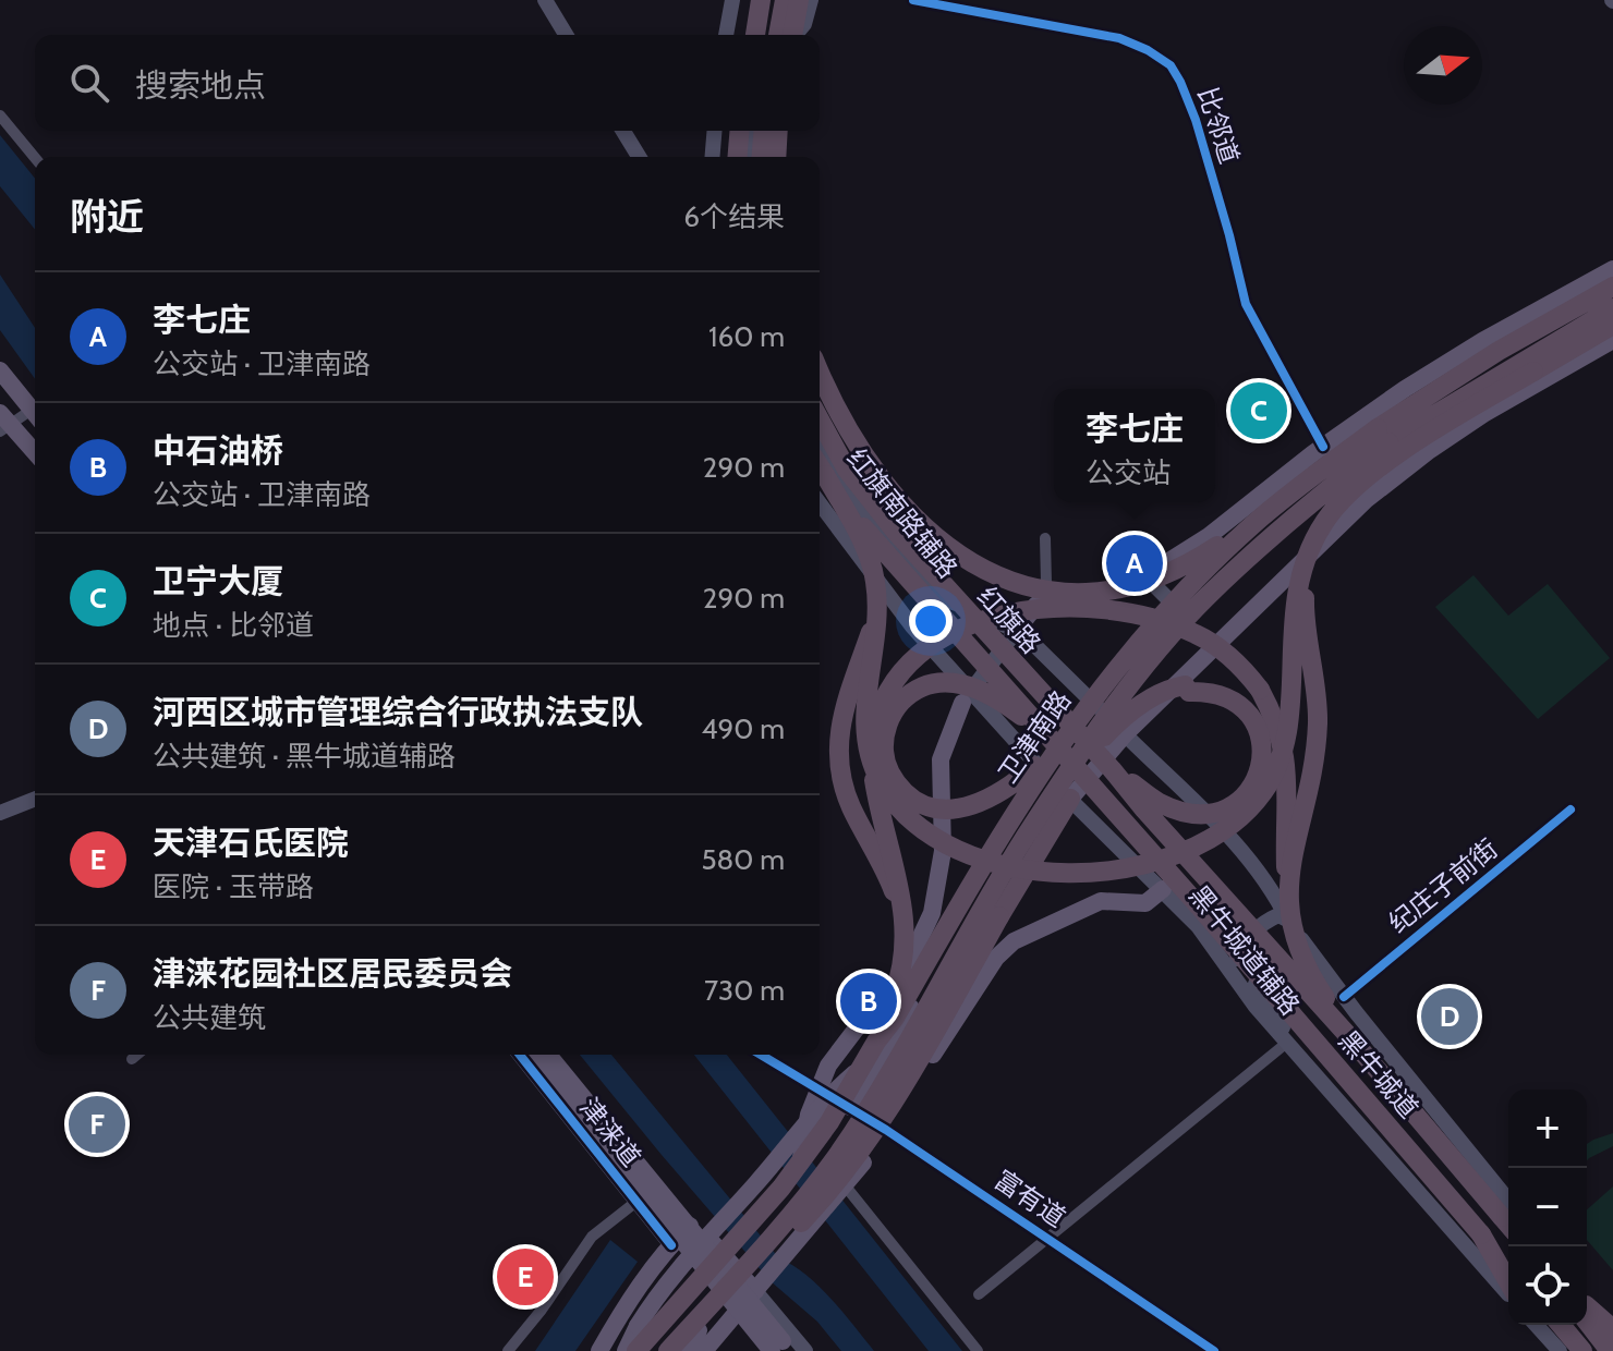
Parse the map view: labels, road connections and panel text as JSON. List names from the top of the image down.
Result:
{
  "streets": {
    "highway": ["红旗路", "卫津南路", "黑牛城道"],
    "main road": ["红旗南路辅路", "黑牛城道辅路", "津涞道"],
    "street": ["比邻道", "纪庄子前街", "富有道"]
  },
  "crossings": [
    ["红旗南路辅路", "黑牛城道辅路"],
    ["红旗路", "卫津南路"],
    ["红旗路", "黑牛城道"],
    ["卫津南路", "黑牛城道辅路"],
    ["纪庄子前街", "黑牛城道辅路"]
  ],
  "north": "right",
  "page": {
    "search": "搜索地点",
    "heading": ["附近", "6个结果"],
    "list": [
      {
        "mark": "A",
        "name": "李七庄",
        "note": "公交站 · 卫津南路",
        "value": "160 m"
      },
      {
        "mark": "B",
        "name": "中石油桥",
        "note": "公交站 · 卫津南路",
        "value": "290 m"
      },
      {
        "mark": "C",
        "name": "卫宁大厦",
        "note": "地点 · 比邻道",
        "value": "290 m"
      },
      {
        "mark": "D",
        "name": "河西区城市管理综合行政执法支队",
        "note": "公共建筑 · 黑牛城道辅路",
        "value": "490 m"
      },
      {
        "mark": "E",
        "name": "天津石氏医院",
        "note": "医院 · 玉带路",
        "value": "580 m"
      },
      {
        "mark": "F",
        "name": "津涞花园社区居民委员会",
        "note": "公共建筑",
        "value": "730 m"
      }
    ],
    "pins": [
      "C",
      "A",
      "B",
      "D",
      "F",
      "E"
    ],
    "popup": ["李七庄", "公交站"],
    "map_buttons": ["+", "−"]
  }
}
